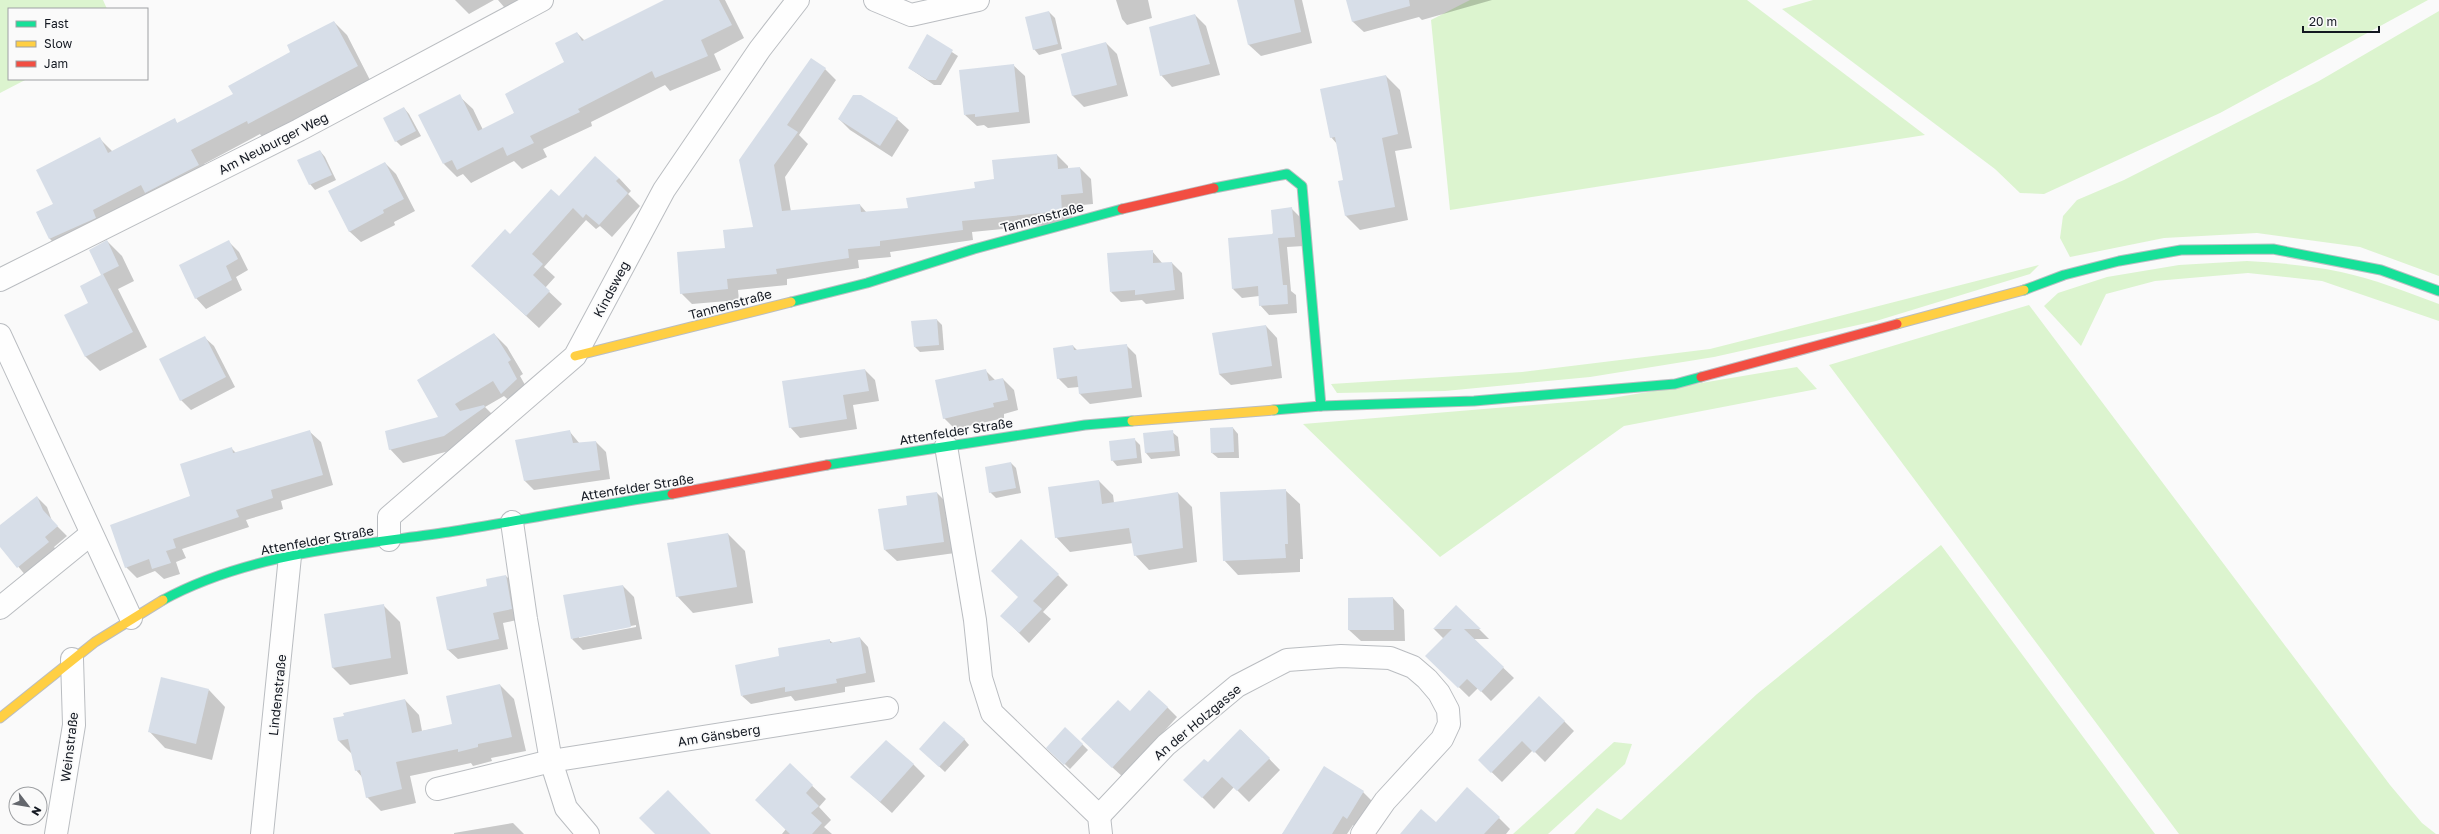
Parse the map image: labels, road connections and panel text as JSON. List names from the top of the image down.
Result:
{
  "streets": {
    "street": [
      "Am Neuburger Weg",
      "Tannenstraße",
      "Kindsweg",
      "Attenfelder Straße",
      "Lindenstraße",
      "An der Holzgasse",
      "Am Gänsberg",
      "Weinstraße"
    ]
  },
  "crossings": [
    ["Tannenstraße", "Kindsweg"],
    ["Tannenstraße", "Attenfelder Straße"],
    ["Kindsweg", "Attenfelder Straße"],
    ["Attenfelder Straße", "Lindenstraße"],
    ["Attenfelder Straße", "An der Holzgasse"],
    ["Attenfelder Straße", "Weinstraße"]
  ],
  "legend": ["Fast", "Slow", "Jam"],
  "scale_bar": "20 m",
  "north": "bottom right"
}
